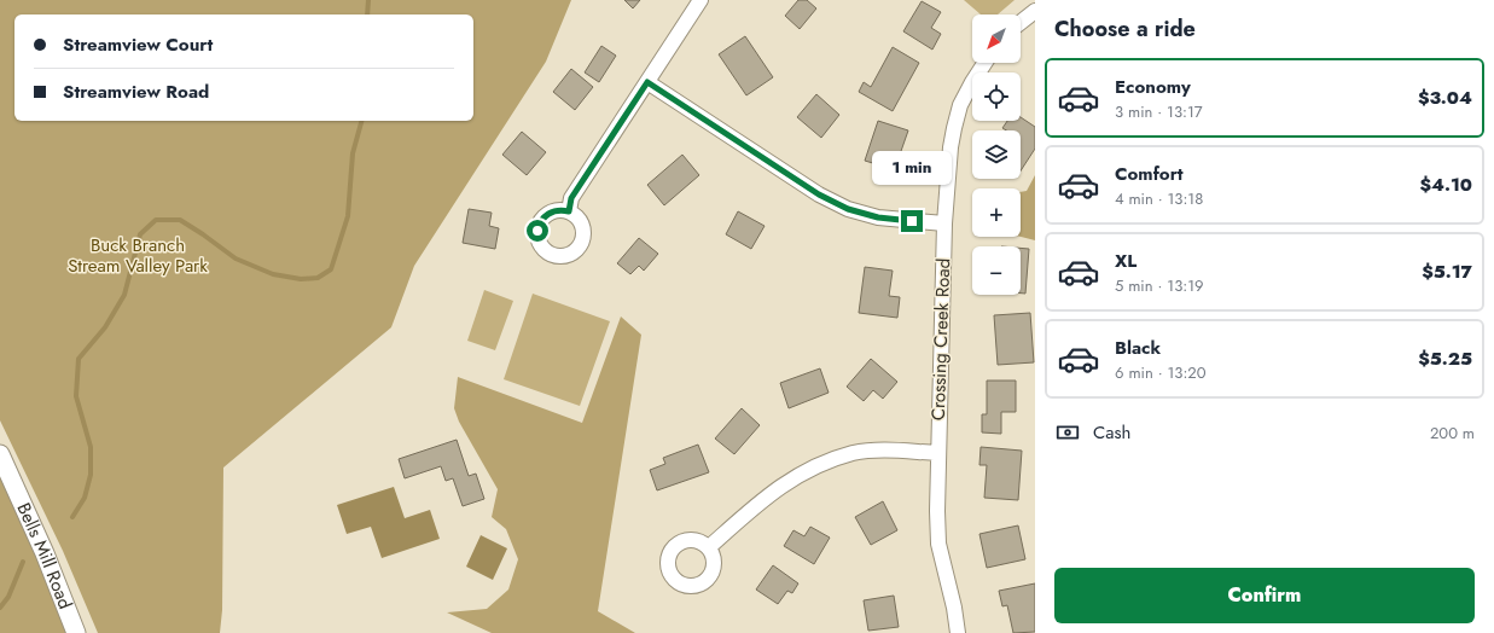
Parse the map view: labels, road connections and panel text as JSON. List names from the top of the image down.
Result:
{
  "streets": {
    "street": ["Crossing Creek Road", "Bells Mill Road"]
  },
  "parks": ["Buck Branch Stream Valley Park"],
  "north": "bottom left",
  "page": {
    "heading": "Choose a ride",
    "map_buttons": ["+", "−"],
    "banner": ["Streamview Court", "Streamview Road"],
    "list": [
      {
        "name": "Economy",
        "note": "3 min · 13:17",
        "value": "$3.04"
      },
      {
        "name": "Comfort",
        "note": "4 min · 13:18",
        "value": "$4.10"
      },
      {
        "name": "XL",
        "note": "5 min · 13:19",
        "value": "$5.17"
      },
      {
        "name": "Black",
        "note": "6 min · 13:20",
        "value": "$5.25"
      }
    ],
    "bubble": "1 min",
    "pay": ["Cash", "200 m"],
    "buttons": "Confirm"
  }
}
